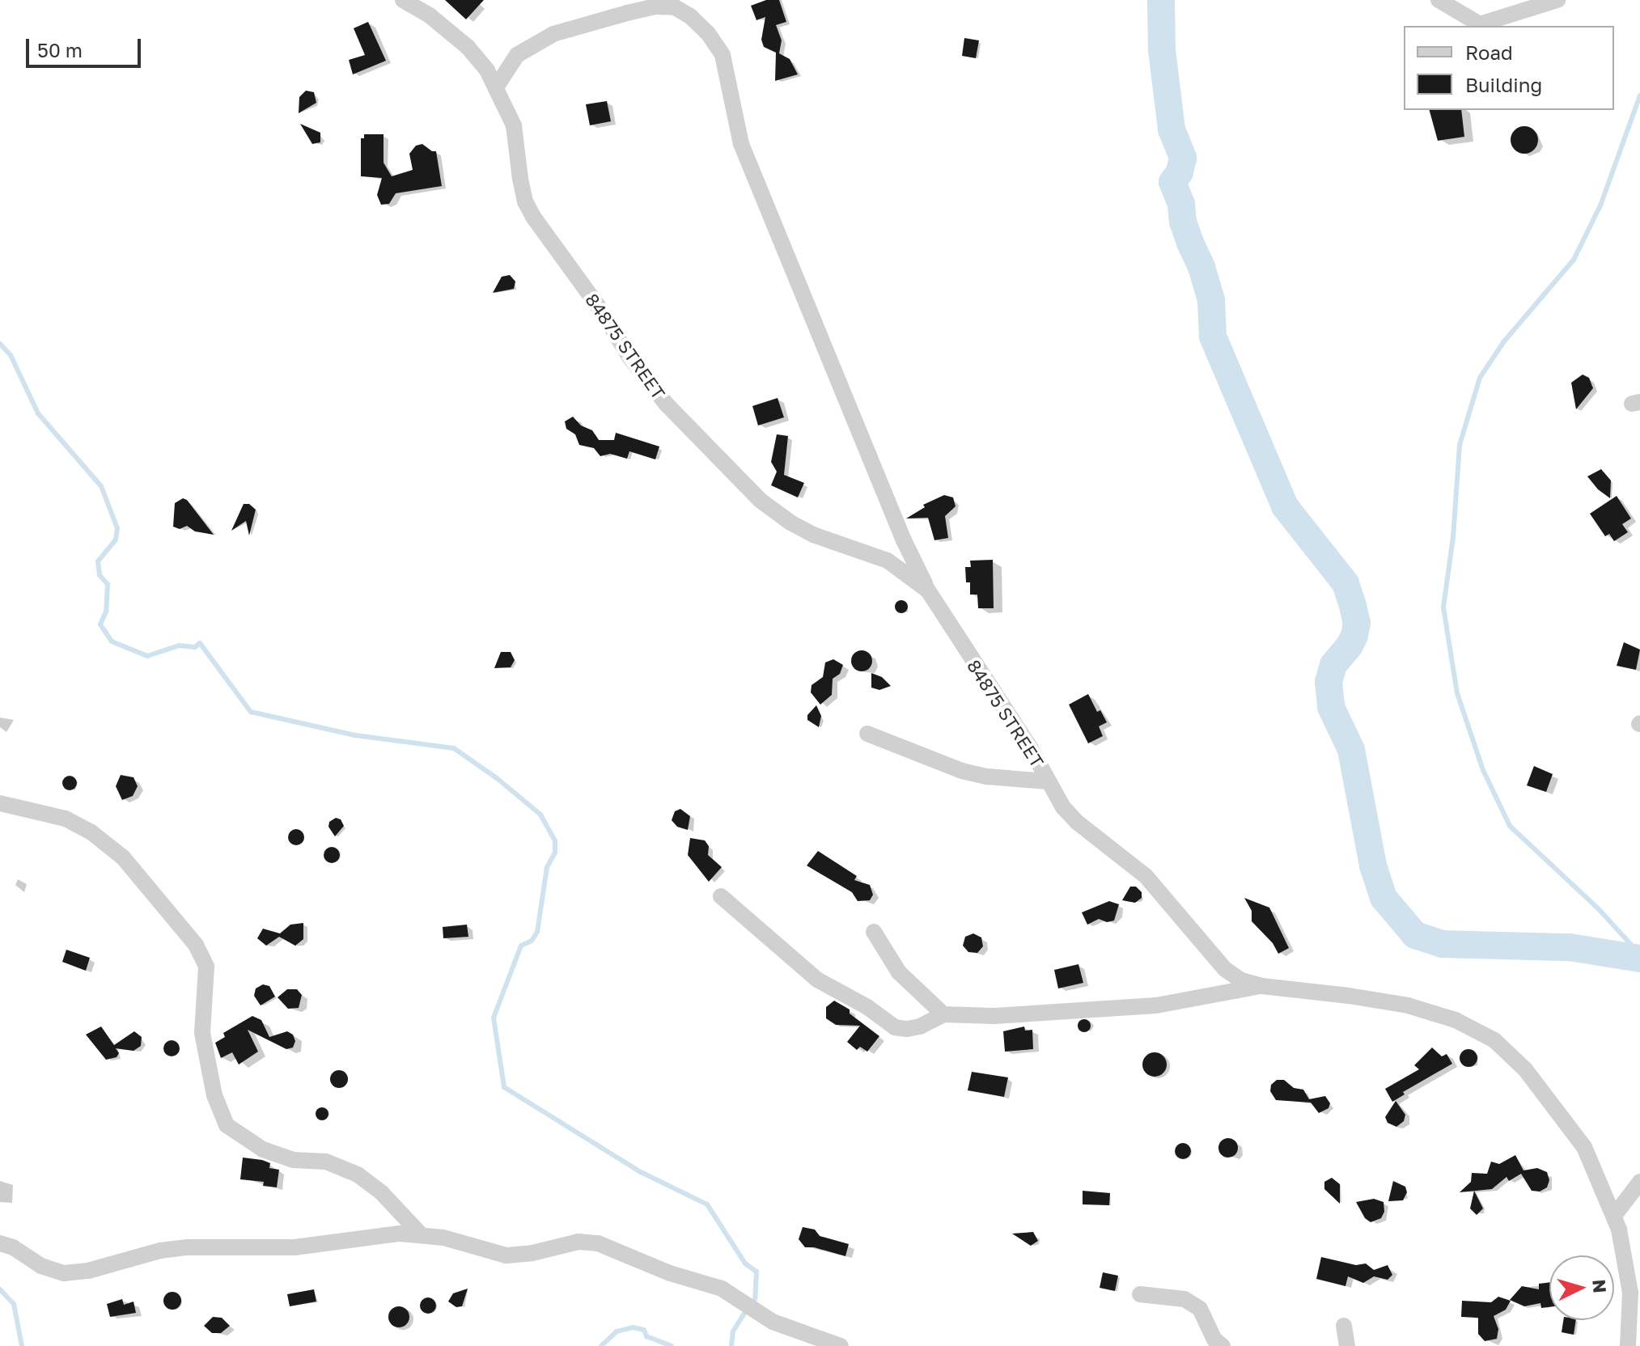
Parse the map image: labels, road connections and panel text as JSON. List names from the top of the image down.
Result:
{
  "streets": {
    "street": ["84875 STREET"]
  },
  "legend": ["Road", "Building"],
  "scale_bar": "50 m",
  "north": "right"
}
